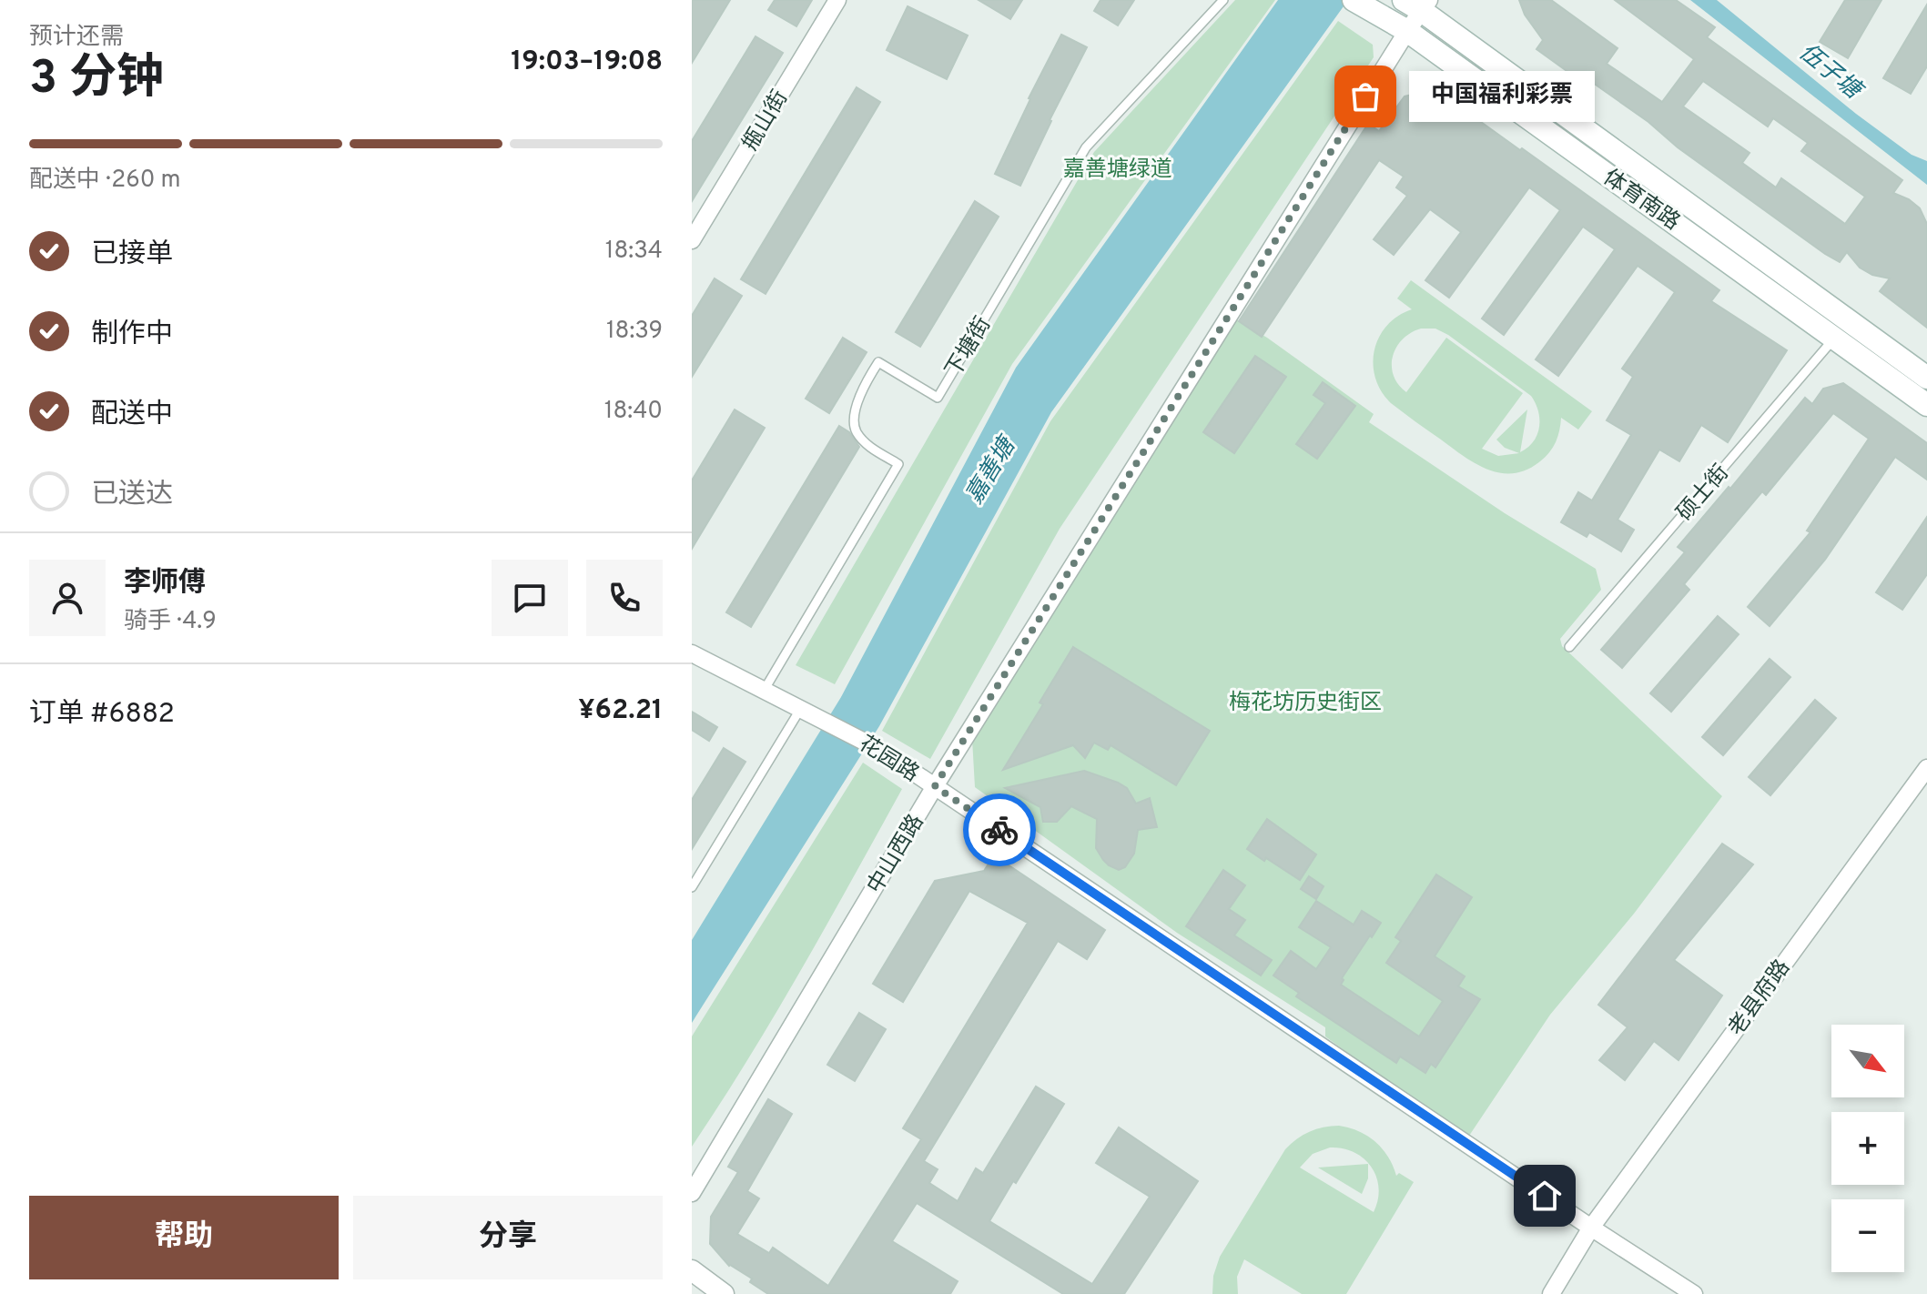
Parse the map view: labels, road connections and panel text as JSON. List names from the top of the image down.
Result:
{
  "streets": {
    "main road": ["体育南路"],
    "street": [
      "甁山街",
      "花园路",
      "中山西路",
      "老县府路"
    ],
    "lane": ["下塘街", "硕士街"]
  },
  "crossings": [
    ["体育南路", "硕士街"],
    ["体育南路", "中山西路"],
    ["下塘街", "花园路"],
    ["花园路", "中山西路"],
    ["花园路", "老县府路"]
  ],
  "water": ["伍子塘", "嘉善塘"],
  "parks": ["嘉善塘绿道", "梅花坊历史街区"],
  "places": ["中国福利彩票"],
  "north": "bottom right",
  "page": {
    "heading": ["3 分钟", "预计还需", "19:03–19:08"],
    "panel": [
      "李师傅",
      "骑手 · 4.9",
      "订单 #6882",
      "¥62.21"
    ],
    "bubble": "中国福利彩票",
    "bar": "配送中 · 260 m",
    "list": [
      ["已接单", "18:34"],
      ["制作中", "18:39"],
      ["配送中", "18:40"],
      "已送达"
    ],
    "map_buttons": ["+", "−"],
    "buttons": ["帮助", "分享"]
  }
}
